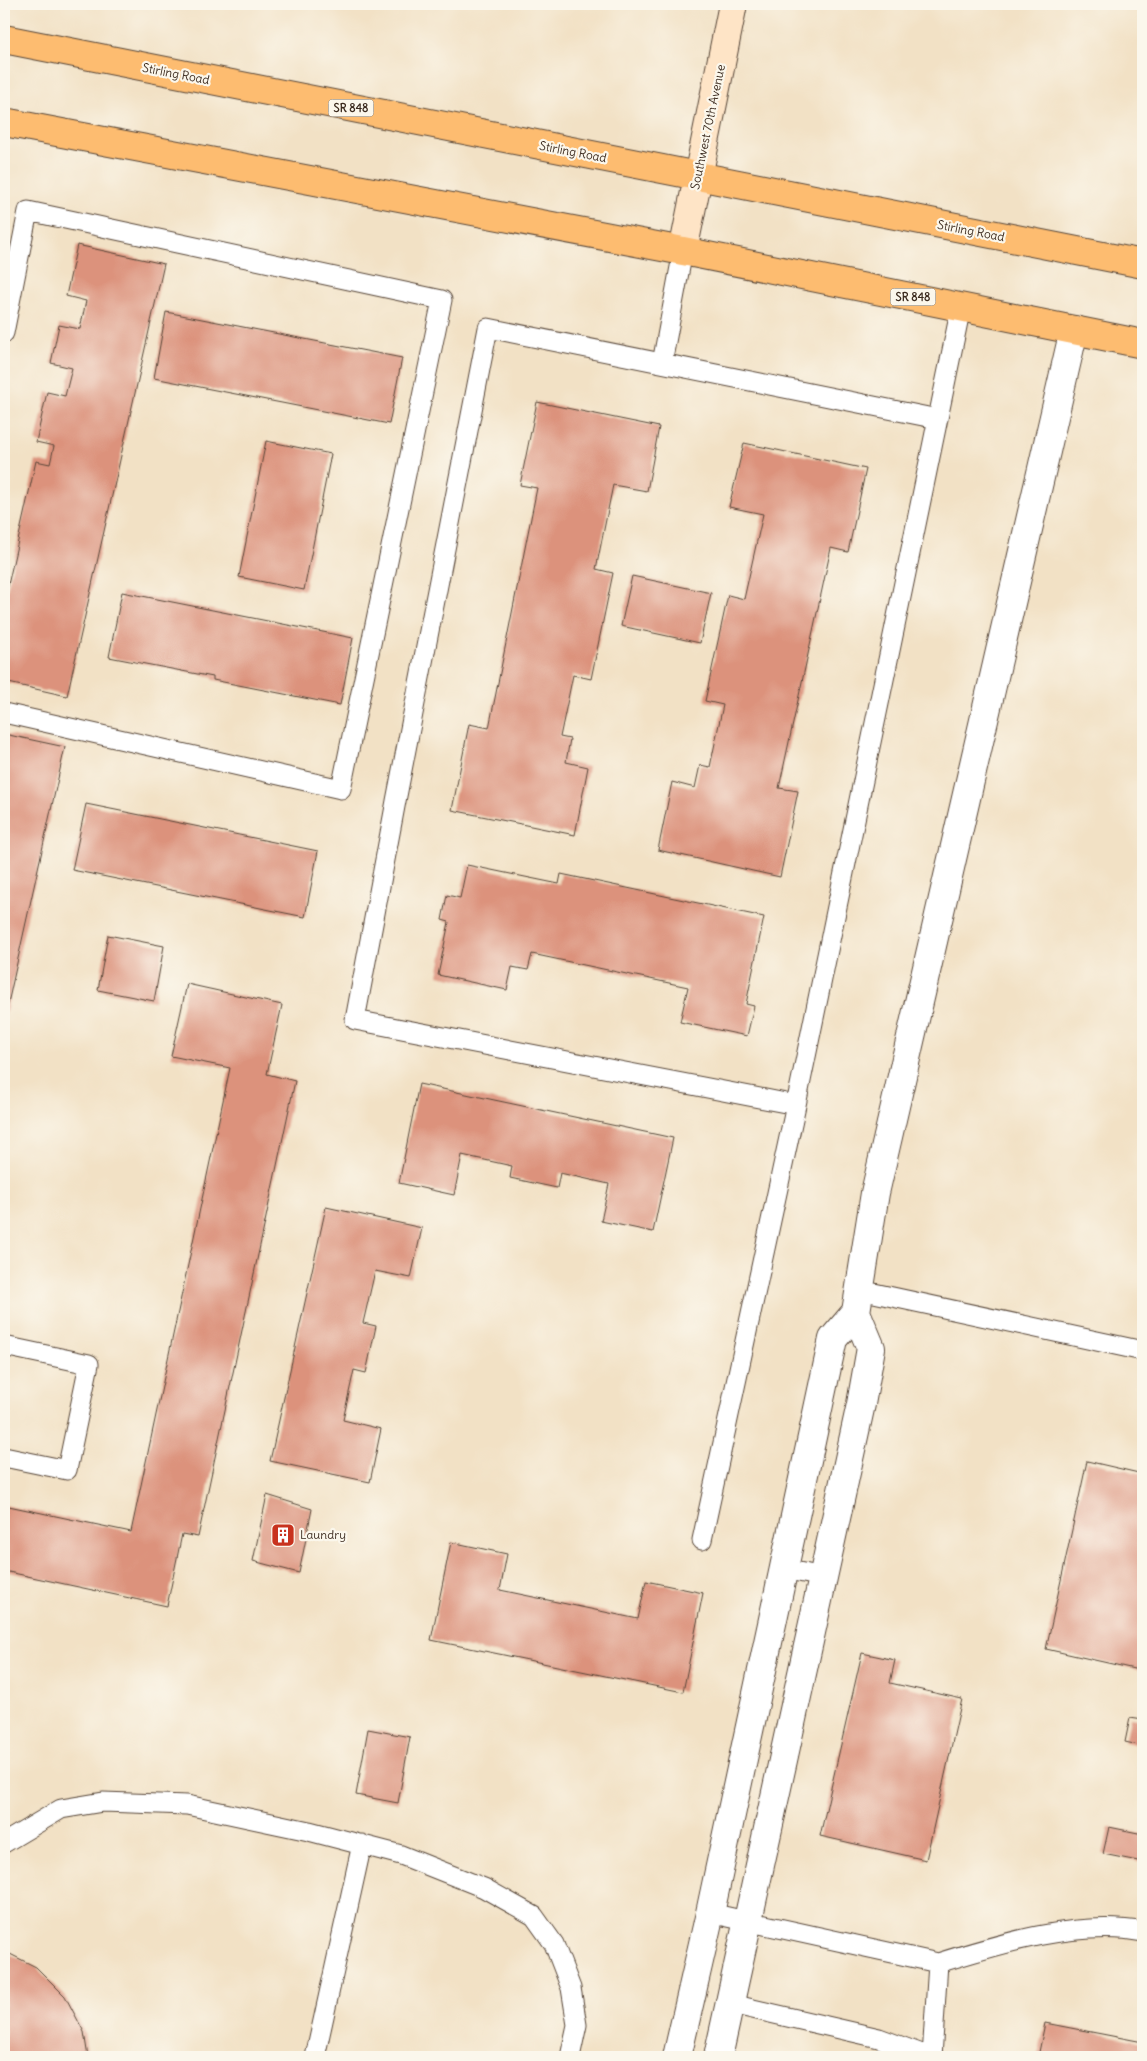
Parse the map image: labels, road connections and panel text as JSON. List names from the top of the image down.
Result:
{
  "streets": {
    "main road": ["Stirling Road", "SR 848"],
    "street": ["Southwest 70th Avenue"]
  },
  "crossings": [
    ["Stirling Road", "Southwest 70th Avenue"],
    ["SR 848", "Southwest 70th Avenue"]
  ],
  "places": {
    "building": ["Laundry"]
  }
}
